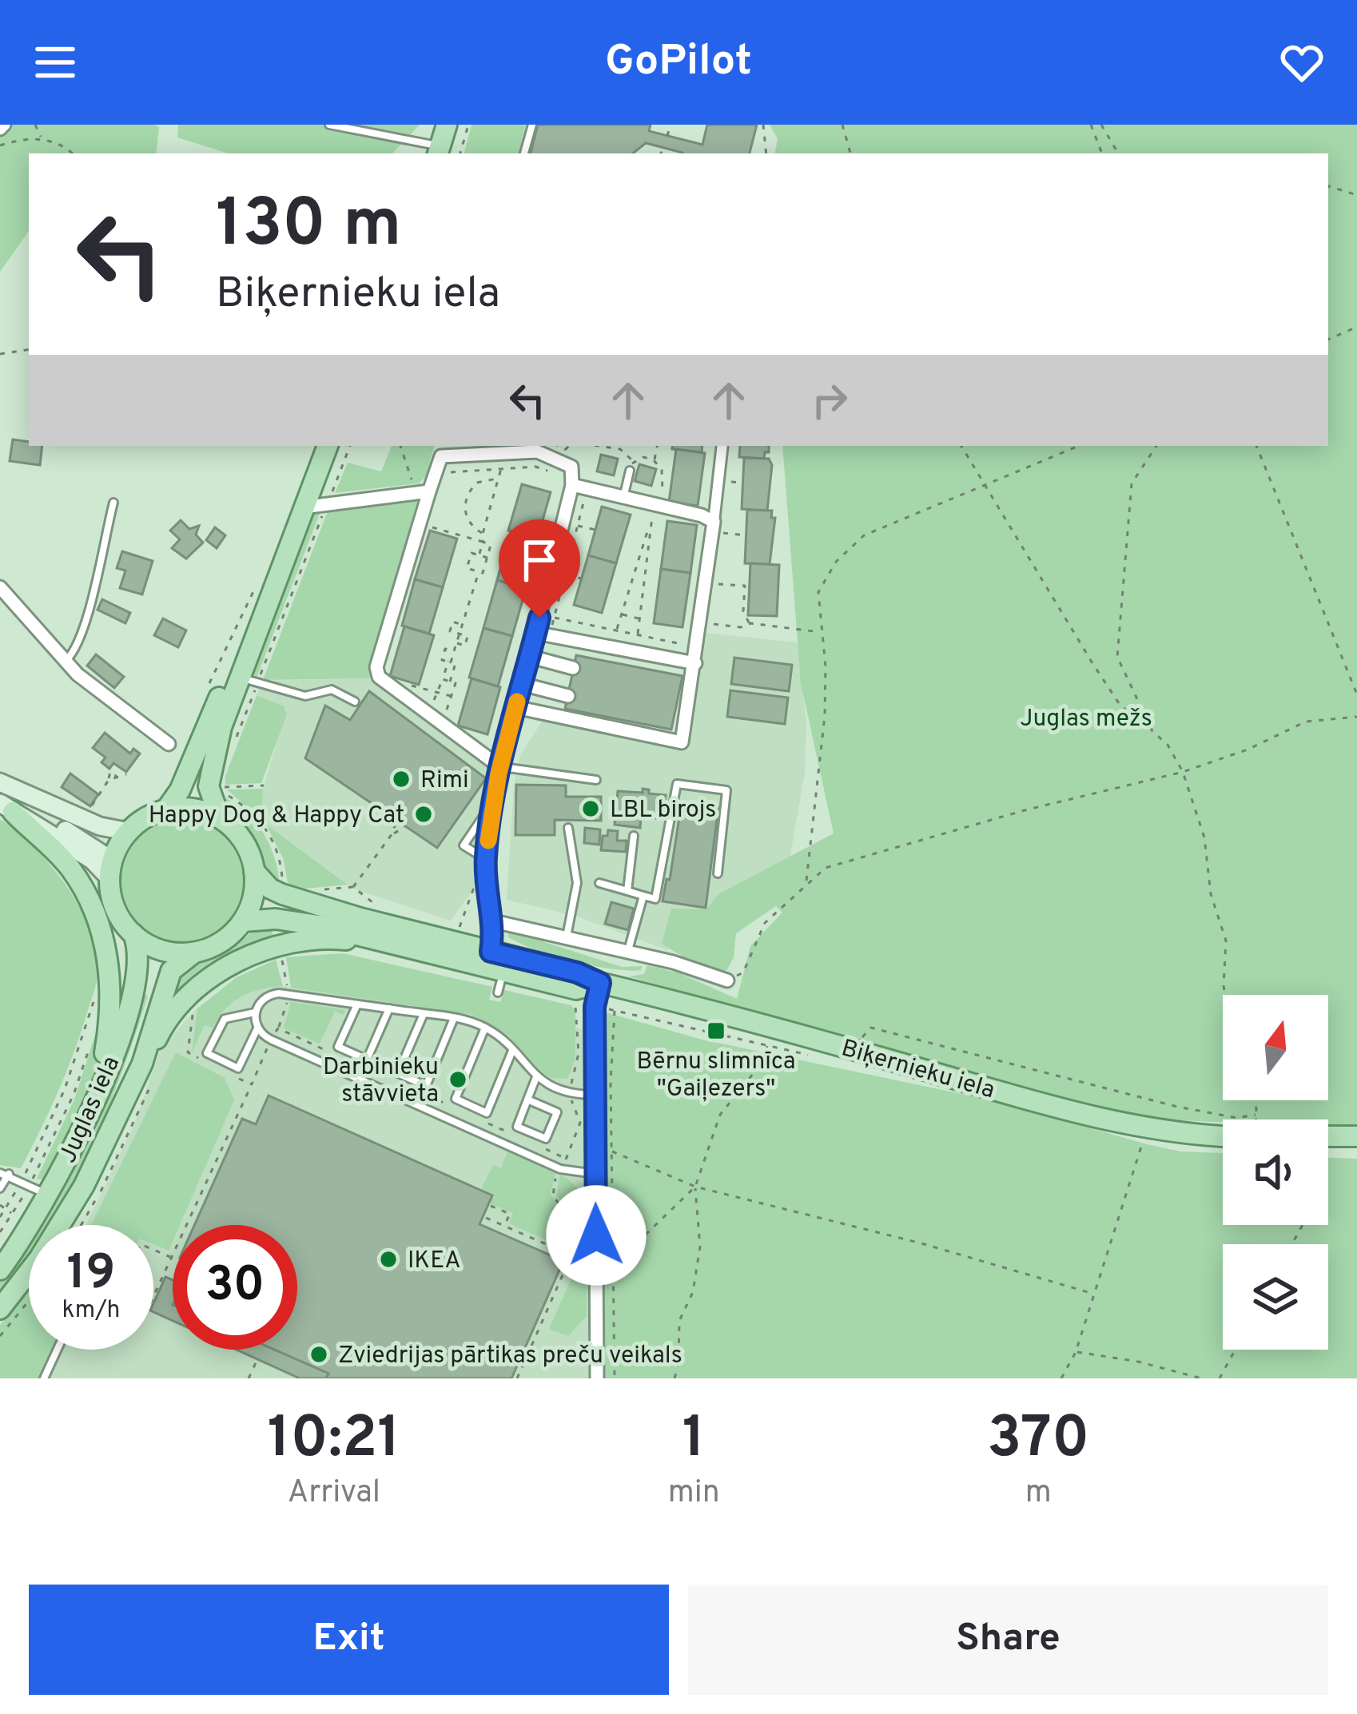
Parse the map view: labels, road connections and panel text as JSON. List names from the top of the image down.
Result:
{
  "streets": {
    "main road": ["Biķernieku iela", "Juglas iela"]
  },
  "crossings": [
    ["Biķernieku iela", "Juglas iela"]
  ],
  "parks": ["Juglas mežs"],
  "places": {
    "other": [
      "Rimi",
      "LBL birojs",
      "Happy Dog & Happy Cat",
      "Darbinieku stāvvieta",
      "IKEA",
      "Zviedrijas pārtikas preču veikals"
    ],
    "transit": ["Bērnu slimnīca \"Gaiļezers\""]
  },
  "north": "top",
  "page": {
    "header": "GoPilot",
    "turn": ["130 m", "Biķernieku iela"],
    "speed": "19 km/h",
    "limit": "30",
    "eta": [
      "10:21",
      "Arrival",
      "1",
      "min",
      "370",
      "m"
    ],
    "buttons": ["Exit", "Share"]
  }
}
